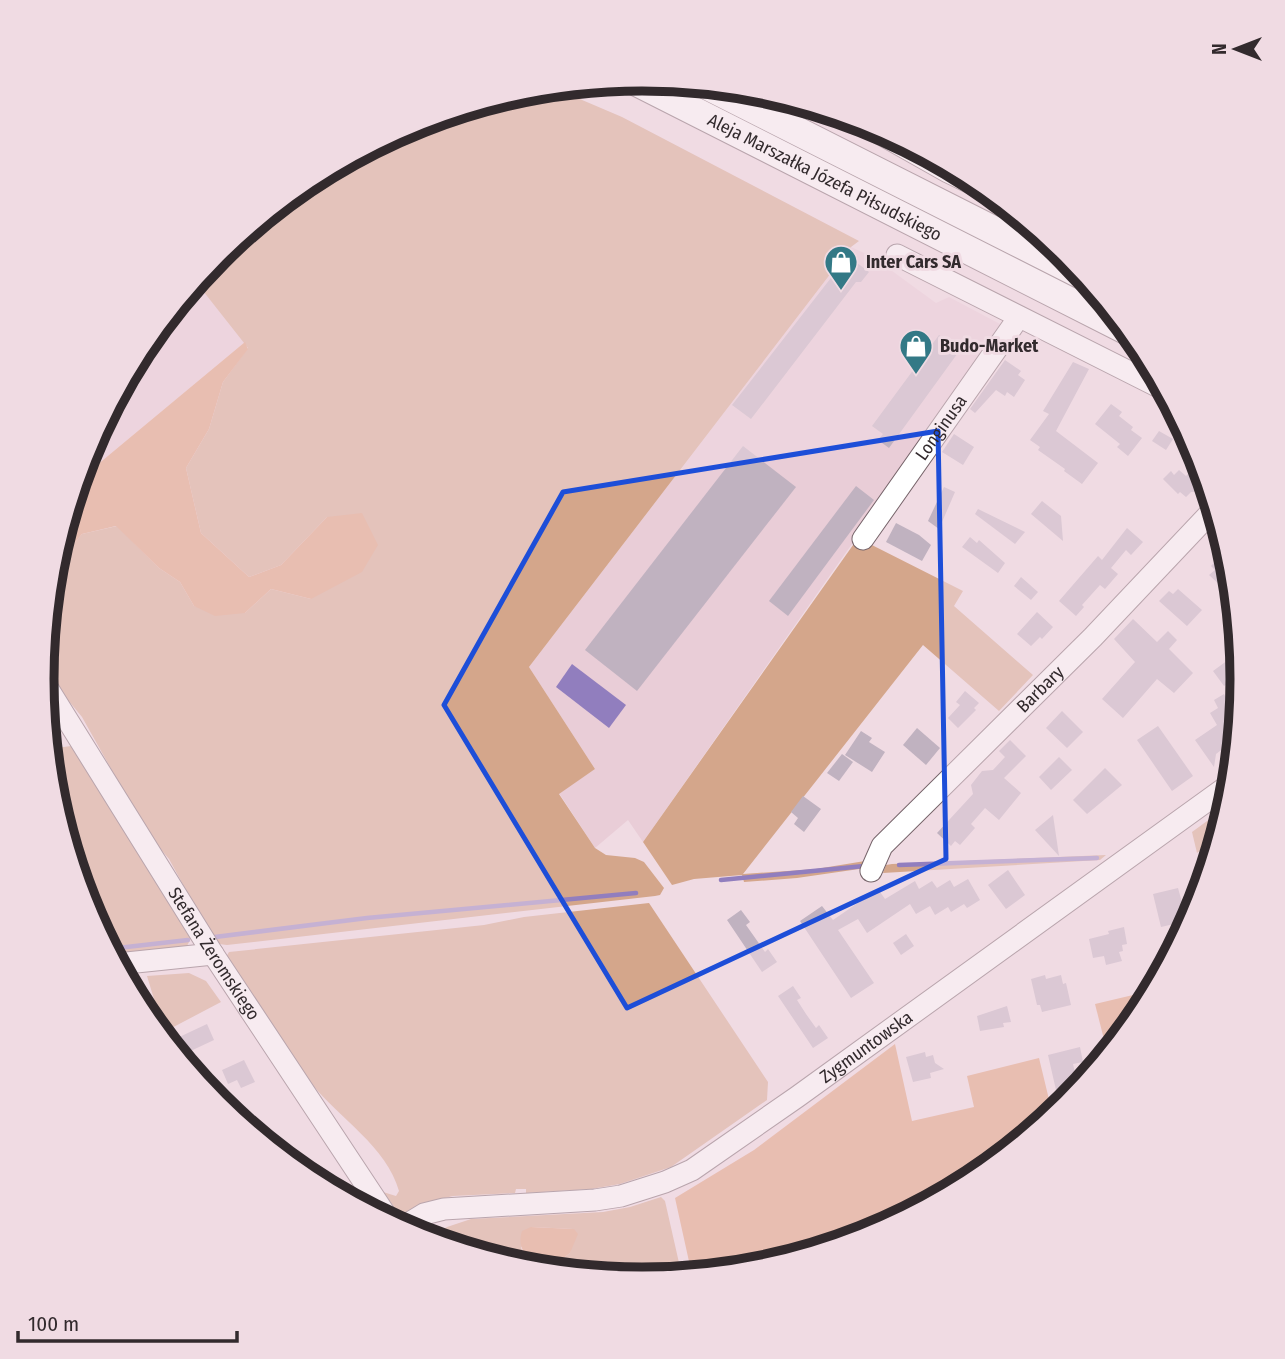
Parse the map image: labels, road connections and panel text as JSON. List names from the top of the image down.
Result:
{
  "streets": {
    "main road": ["Aleja Marszałka Józefa Piłsudskiego"],
    "street": [
      "Longinusa",
      "Barbary",
      "Stefana Żeromskiego",
      "Zygmuntowska"
    ]
  },
  "crossings": [
    ["Aleja Marszałka Józefa Piłsudskiego", "Longinusa"]
  ],
  "places": {
    "shop": ["Inter Cars SA", "Budo-Market"]
  },
  "scale_bar": "100 m",
  "north": "left"
}
